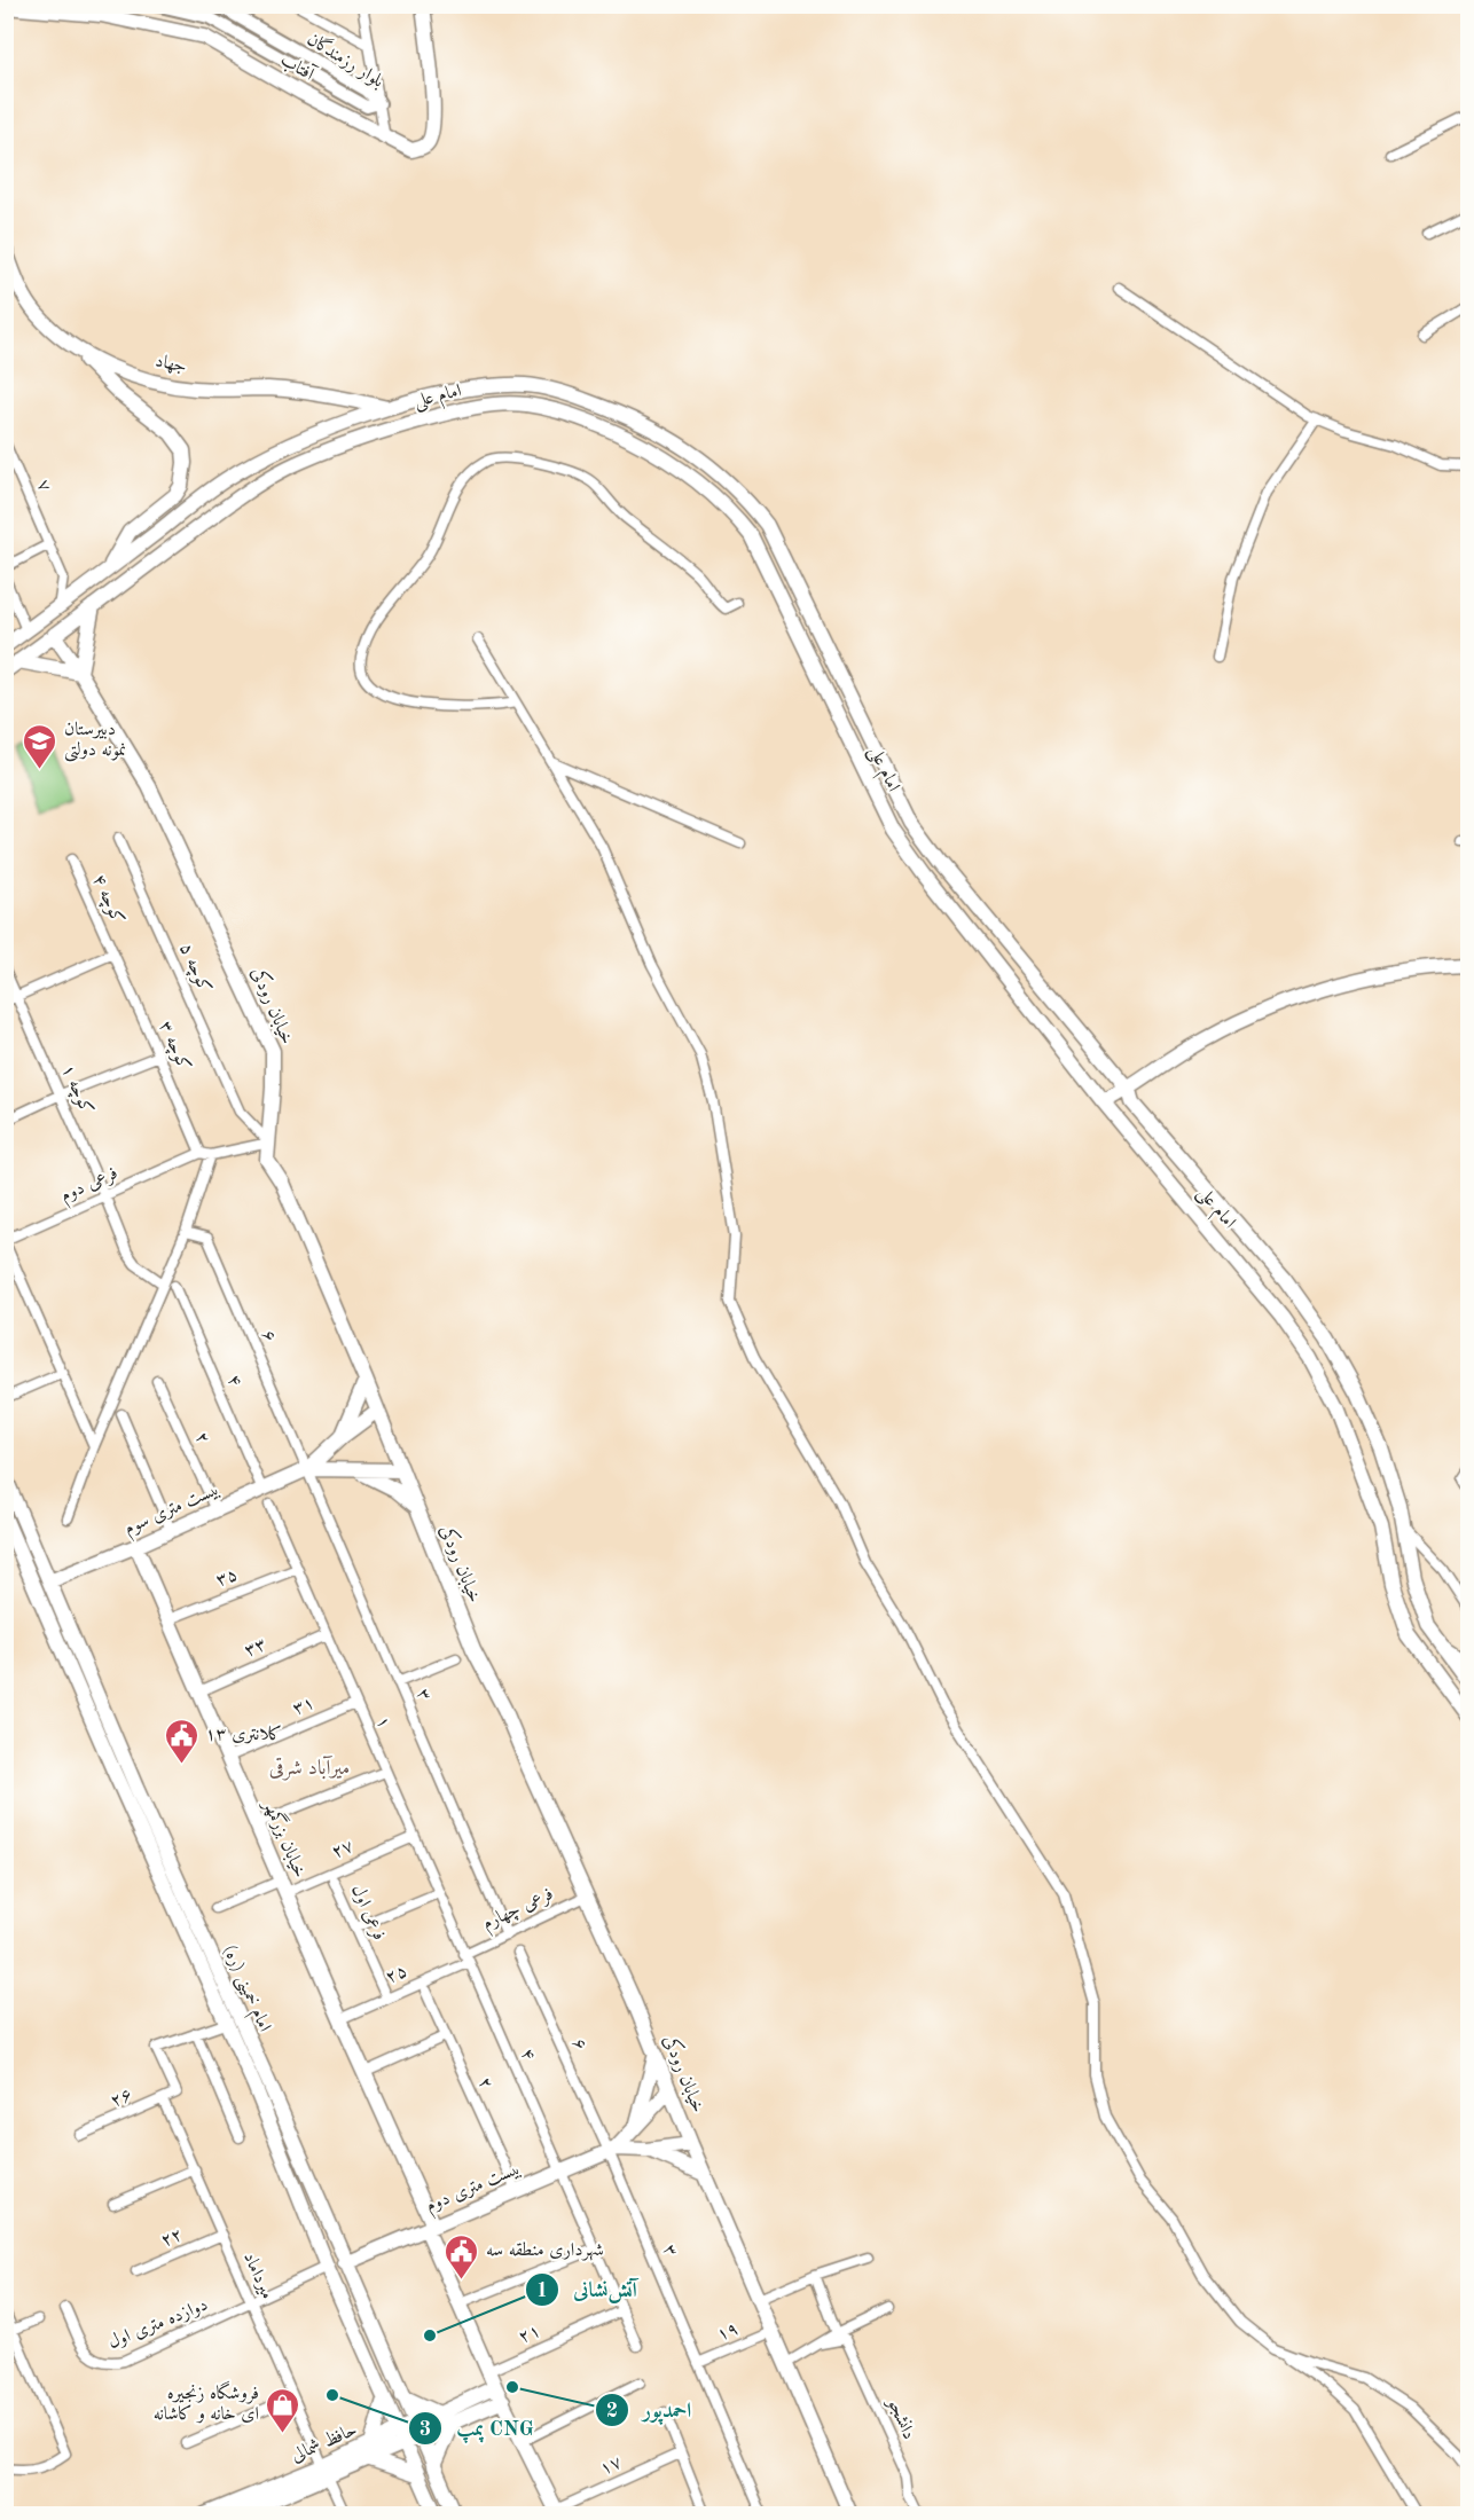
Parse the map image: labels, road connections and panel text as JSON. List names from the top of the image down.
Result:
{
  "streets": {
    "main road": [
      "آفتاب",
      "جهاد",
      "امام علی",
      "خیابان رودکی",
      "بیست متری سوم",
      "خیابان بزرگمهر",
      "امام خمینی (ره)",
      "بیست متری دوم",
      "حافظ شمالی"
    ],
    "street": [
      "بلوار رزمندگان",
      "۷",
      "کوچه ۴",
      "کوچه ۵",
      "کوچه ۳",
      "کوچه ۱",
      "فرعی دوم",
      "۶",
      "۴",
      "۲",
      "۳۵",
      "۳۳",
      "۳",
      "۳۱",
      "۱",
      "۲۷",
      "فرعی چهارم",
      "فرعی اول",
      "۲۵",
      "۲۶",
      "۲۲",
      "میرداماد",
      "دوازده متری اول",
      "۱۹",
      "۲۱",
      "دانشجو",
      "۱۷"
    ]
  },
  "crossings": [
    ["جهاد", "امام علی"],
    ["امام علی", "۷"],
    ["امام علی", "خیابان رودکی"],
    ["کوچه ۴", "کوچه ۳"],
    ["کوچه ۵", "خیابان رودکی"],
    ["خیابان رودکی", "بیست متری سوم"],
    ["خیابان رودکی", "فرعی چهارم"],
    ["خیابان رودکی", "بیست متری دوم"],
    ["خیابان رودکی", "۱۹"],
    ["کوچه ۳", "فرعی دوم"],
    ["کوچه ۱", "فرعی دوم"],
    ["کوچه ۱", "۴"],
    ["۶", "بیست متری سوم"],
    ["۶", "۳"],
    ["۶", "بیست متری دوم"],
    ["۴", "بیست متری سوم"],
    ["۴", "۱"],
    ["۴", "فرعی چهارم"],
    ["۴", "۲۵"],
    ["۴", "بیست متری دوم"],
    ["۲", "بیست متری سوم"],
    ["۲", "بیست متری دوم"],
    ["بیست متری سوم", "۳"],
    ["بیست متری سوم", "خیابان بزرگمهر"],
    ["بیست متری سوم", "امام خمینی (ره)"],
    ["۳۵", "۱"],
    ["۳۵", "خیابان بزرگمهر"],
    ["۳۳", "۱"],
    ["۳۳", "خیابان بزرگمهر"],
    ["۳", "فرعی چهارم"],
    ["۳", "بیست متری دوم"],
    ["۳", "۱۹"],
    ["۳۱", "۱"],
    ["۳۱", "خیابان بزرگمهر"],
    ["۱", "۲۷"],
    ["۱", "فرعی چهارم"],
    ["۱", "۲۵"],
    ["خیابان بزرگمهر", "۲۷"],
    ["خیابان بزرگمهر", "۲۵"],
    ["خیابان بزرگمهر", "بیست متری دوم"],
    ["فرعی چهارم", "۲۵"],
    ["فرعی اول", "۲۵"],
    ["امام خمینی (ره)", "بیست متری دوم"],
    ["امام خمینی (ره)", "حافظ شمالی"],
    ["۲۶", "میرداماد"],
    ["۲۲", "میرداماد"],
    ["میرداماد", "دوازده متری اول"],
    ["میرداماد", "حافظ شمالی"]
  ],
  "districts": ["میرآباد شرقی"],
  "places": {
    "school or university": ["دبیرستان نمونه دولتی"],
    "public building": ["کلانتری ۱۳", "شهرداری منطقه سه"],
    "other": ["آتش‌نشانی", "احمدپور", "پمپ CNG"],
    "shop": ["فروشگاه زنجیره ای خانه و کاشانه"]
  }
}
